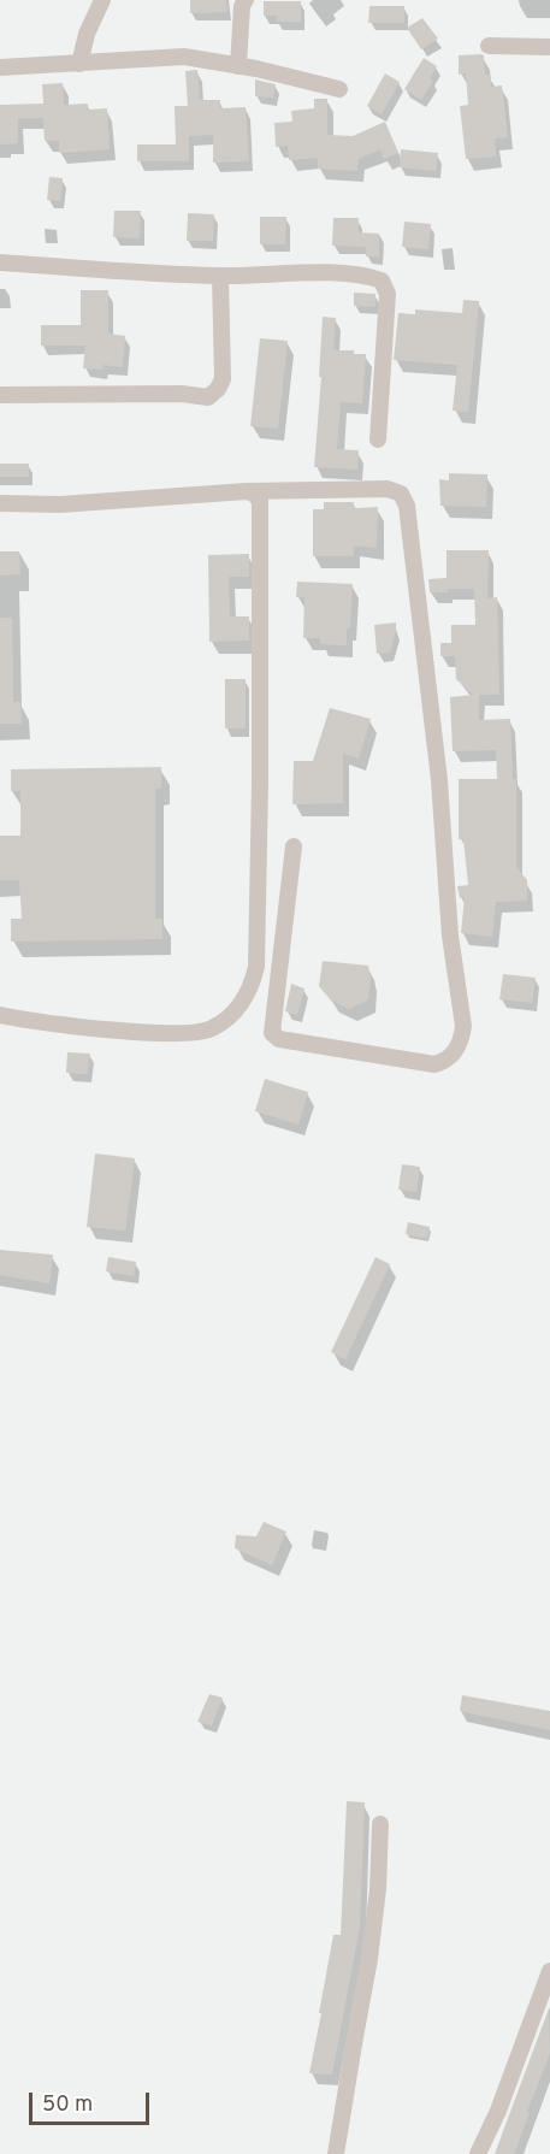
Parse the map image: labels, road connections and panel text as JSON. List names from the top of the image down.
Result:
{
  "scale_bar": "50 m"
}
